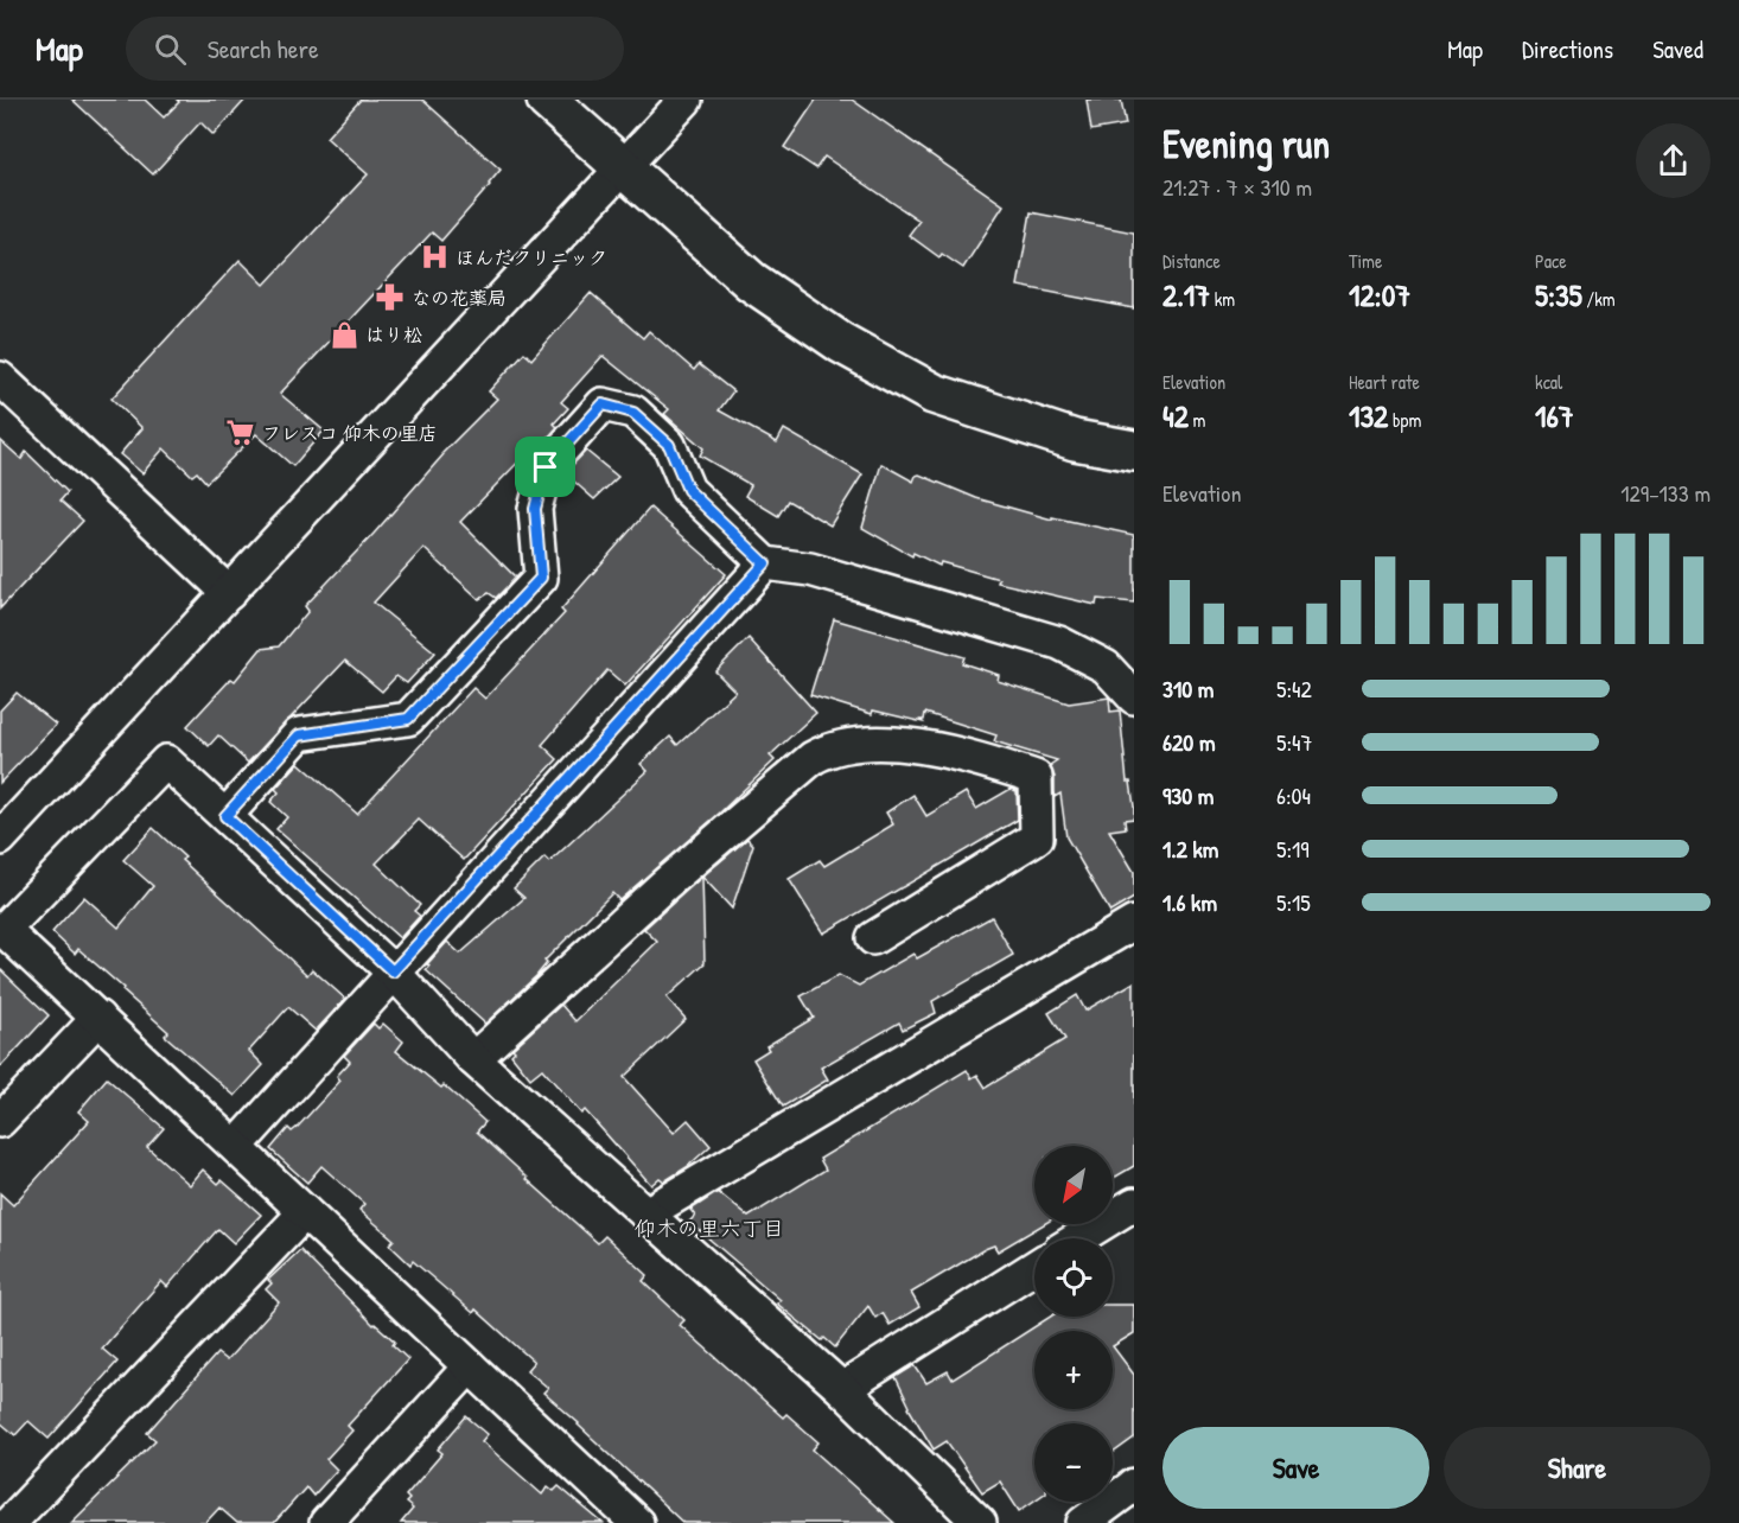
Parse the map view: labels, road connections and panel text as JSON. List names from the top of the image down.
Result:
{
  "districts": ["仰木の里六丁目"],
  "places": {
    "hospital": ["ほんだクリニック"],
    "pharmacy": ["なの花薬局"],
    "shop": ["はり松"],
    "supermarket": ["フレスコ 仰木の里店"]
  },
  "north": "bottom left",
  "page": {
    "header": "Map",
    "search": "Search here",
    "nav": ["Map", "Directions", "Saved"],
    "heading": ["Evening run", "21:27 · 7 × 310 m"],
    "stats": [
      ["Distance", "2.17 km"],
      ["Time", "12:07"],
      ["Pace", "5:35 /km"],
      ["Elevation", "42 m"],
      ["Heart rate", "132 bpm"],
      ["kcal", "167"]
    ],
    "chart": ["Elevation", "129–133 m"],
    "list": [
      {
        "name": "310 m",
        "note": "5:42"
      },
      {
        "name": "620 m",
        "note": "5:47"
      },
      {
        "name": "930 m",
        "note": "6:04"
      },
      {
        "name": "1.2 km",
        "note": "5:19"
      },
      {
        "name": "1.6 km",
        "note": "5:15"
      }
    ],
    "map_buttons": ["+", "−"],
    "buttons": ["Save", "Share"]
  }
}
